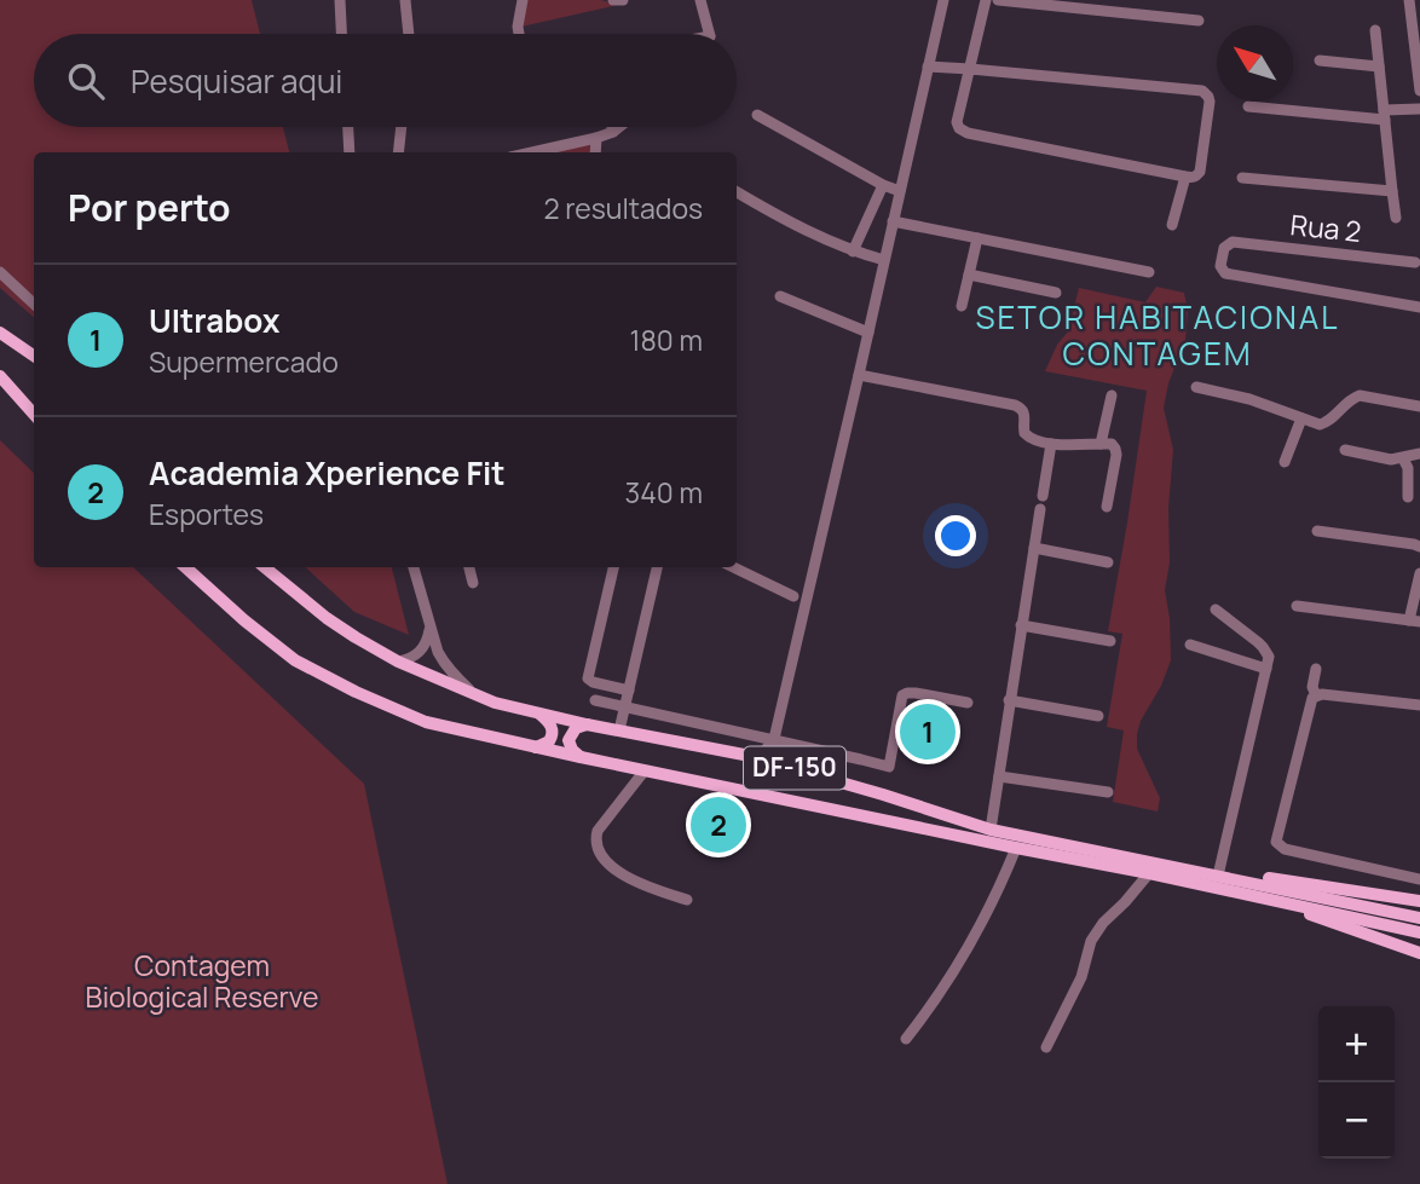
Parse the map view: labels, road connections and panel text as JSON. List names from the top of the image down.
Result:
{
  "streets": {
    "main road": ["DF-150"],
    "street": ["Rua 2"]
  },
  "districts": ["SETOR HABITACIONAL CONTAGEM"],
  "parks": ["Contagem Biological Reserve"],
  "north": "top left",
  "page": {
    "search": "Pesquisar aqui",
    "heading": ["Por perto", "2 resultados"],
    "list": [
      {
        "mark": "1",
        "name": "Ultrabox",
        "note": "Supermercado",
        "value": "180 m"
      },
      {
        "mark": "2",
        "name": "Academia Xperience Fit",
        "note": "Esportes",
        "value": "340 m"
      }
    ],
    "pins": ["1", "2"],
    "map_buttons": ["+", "−"]
  }
}
